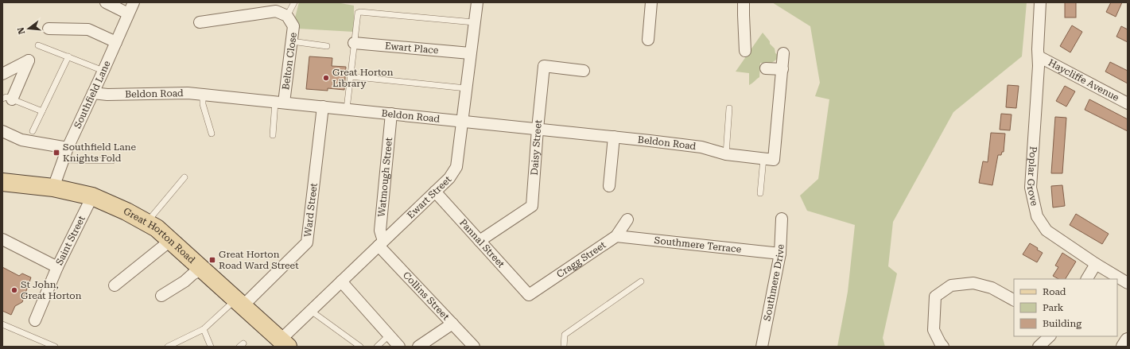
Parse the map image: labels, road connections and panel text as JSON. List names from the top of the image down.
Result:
{
  "streets": {
    "main road": ["Great Horton Road"],
    "street": [
      "Ewart Place",
      "Belton Close",
      "Haycliffe Avenue",
      "Beldon Road",
      "Southfield Lane",
      "Daisy Street",
      "Poplar Grove",
      "Watmough Street",
      "Ewart Street",
      "Ward Street",
      "Saint Street",
      "Pannal Street",
      "Southmere Terrace",
      "Cragg Street",
      "Southmere Drive",
      "Collins Street"
    ]
  },
  "crossings": [
    ["Ewart Place", "Ewart Street"],
    ["Belton Close", "Beldon Road"],
    ["Haycliffe Avenue", "Poplar Grove"],
    ["Beldon Road", "Southfield Lane"],
    ["Beldon Road", "Daisy Street"],
    ["Beldon Road", "Watmough Street"],
    ["Beldon Road", "Ewart Street"],
    ["Beldon Road", "Ward Street"],
    ["Southfield Lane", "Great Horton Road"],
    ["Daisy Street", "Pannal Street"],
    ["Watmough Street", "Ewart Street"],
    ["Watmough Street", "Collins Street"],
    ["Ewart Street", "Great Horton Road"],
    ["Ewart Street", "Pannal Street"],
    ["Ewart Street", "Collins Street"],
    ["Ward Street", "Great Horton Road"],
    ["Great Horton Road", "Saint Street"],
    ["Pannal Street", "Cragg Street"],
    ["Southmere Terrace", "Cragg Street"],
    ["Southmere Terrace", "Southmere Drive"]
  ],
  "places": {
    "other": ["Great Horton Library", "St John, Great Horton"],
    "transit": ["Southfield Lane Knights Fold", "Great Horton Road Ward Street"]
  },
  "legend": ["Road", "Park", "Building"],
  "north": "left"
}
